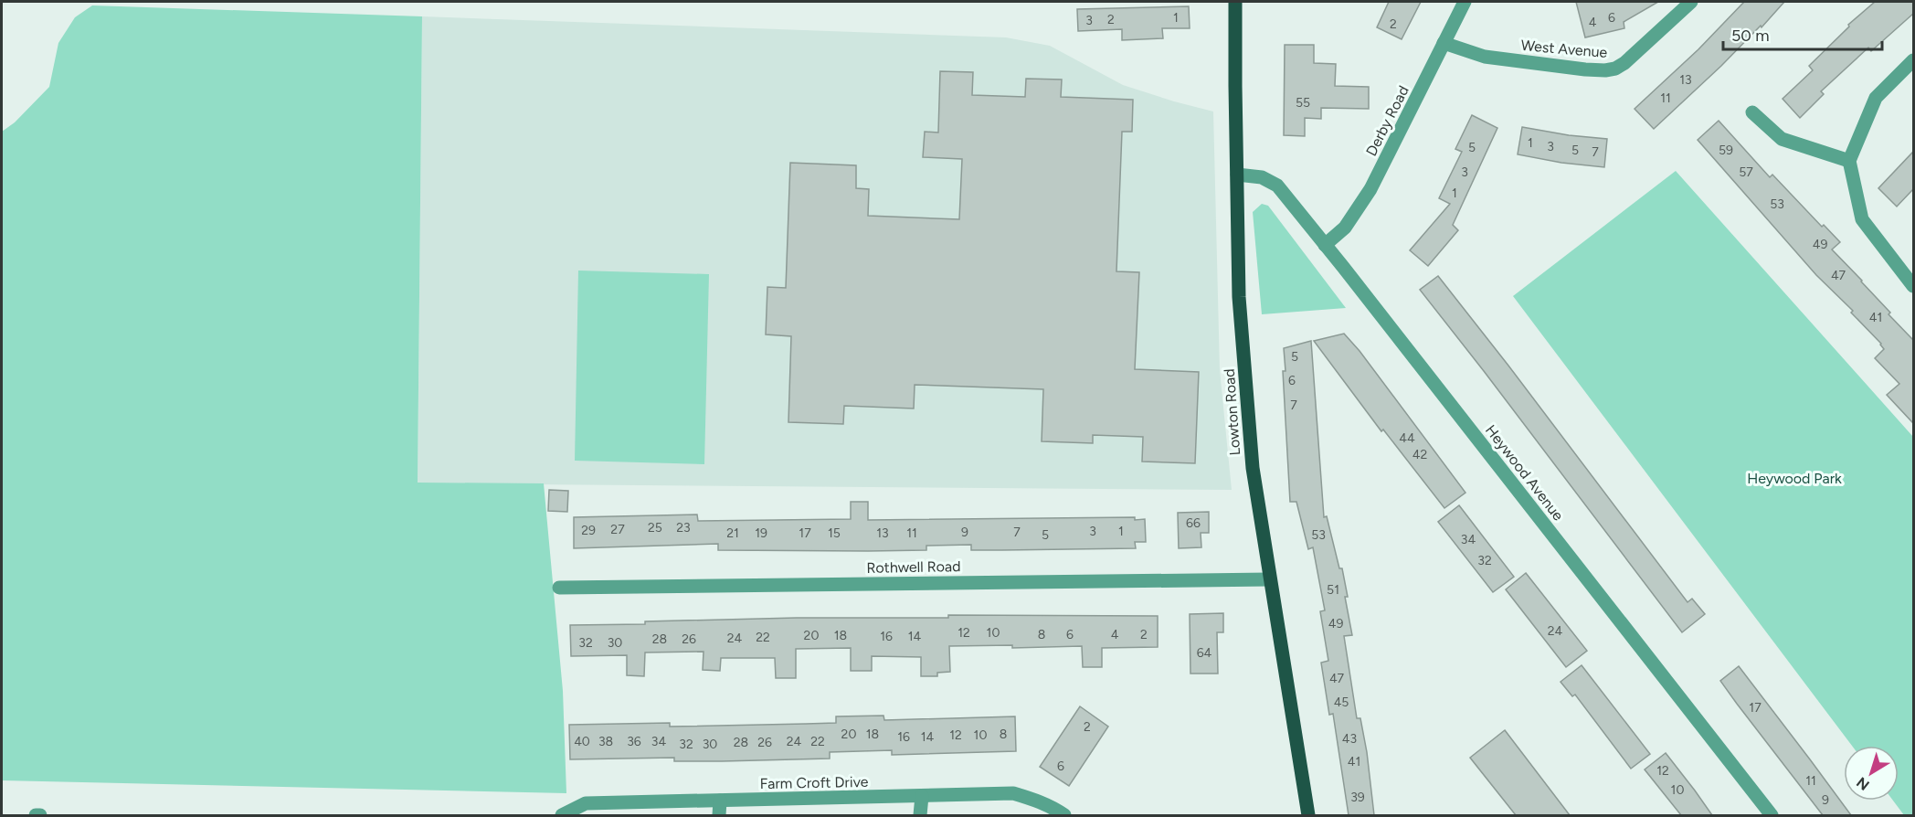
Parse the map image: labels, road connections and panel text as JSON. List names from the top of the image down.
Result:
{
  "streets": {
    "main road": ["Lowton Road"],
    "street": [
      "West Avenue",
      "Derby Road",
      "Heywood Avenue",
      "Rothwell Road",
      "Farm Croft Drive"
    ]
  },
  "crossings": [
    ["West Avenue", "Derby Road"],
    ["Derby Road", "Heywood Avenue"],
    ["Lowton Road", "Heywood Avenue"],
    ["Lowton Road", "Rothwell Road"]
  ],
  "parks": ["Heywood Park"],
  "house_numbers": [
    "1",
    "6",
    "2",
    "3",
    "4",
    "2",
    "13",
    "11",
    "55",
    "1",
    "3",
    "5",
    "5",
    "59",
    "7",
    "3",
    "57",
    "1",
    "53",
    "49",
    "47",
    "41",
    "5",
    "6",
    "7",
    "44",
    "42",
    "66",
    "25",
    "23",
    "27",
    "29",
    "3",
    "1",
    "9",
    "7",
    "21",
    "19",
    "17",
    "15",
    "13",
    "11",
    "5",
    "53",
    "34",
    "32",
    "51",
    "49",
    "24",
    "12",
    "10",
    "8",
    "6",
    "4",
    "2",
    "20",
    "18",
    "16",
    "14",
    "22",
    "24",
    "28",
    "26",
    "32",
    "30",
    "64",
    "47",
    "45",
    "17",
    "2",
    "20",
    "18",
    "8",
    "12",
    "10",
    "16",
    "14",
    "43",
    "40",
    "38",
    "36",
    "34",
    "24",
    "22",
    "28",
    "26",
    "32",
    "30",
    "41",
    "6",
    "12",
    "11",
    "10",
    "39",
    "9"
  ],
  "scale_bar": "50 m",
  "north": "bottom left"
}
